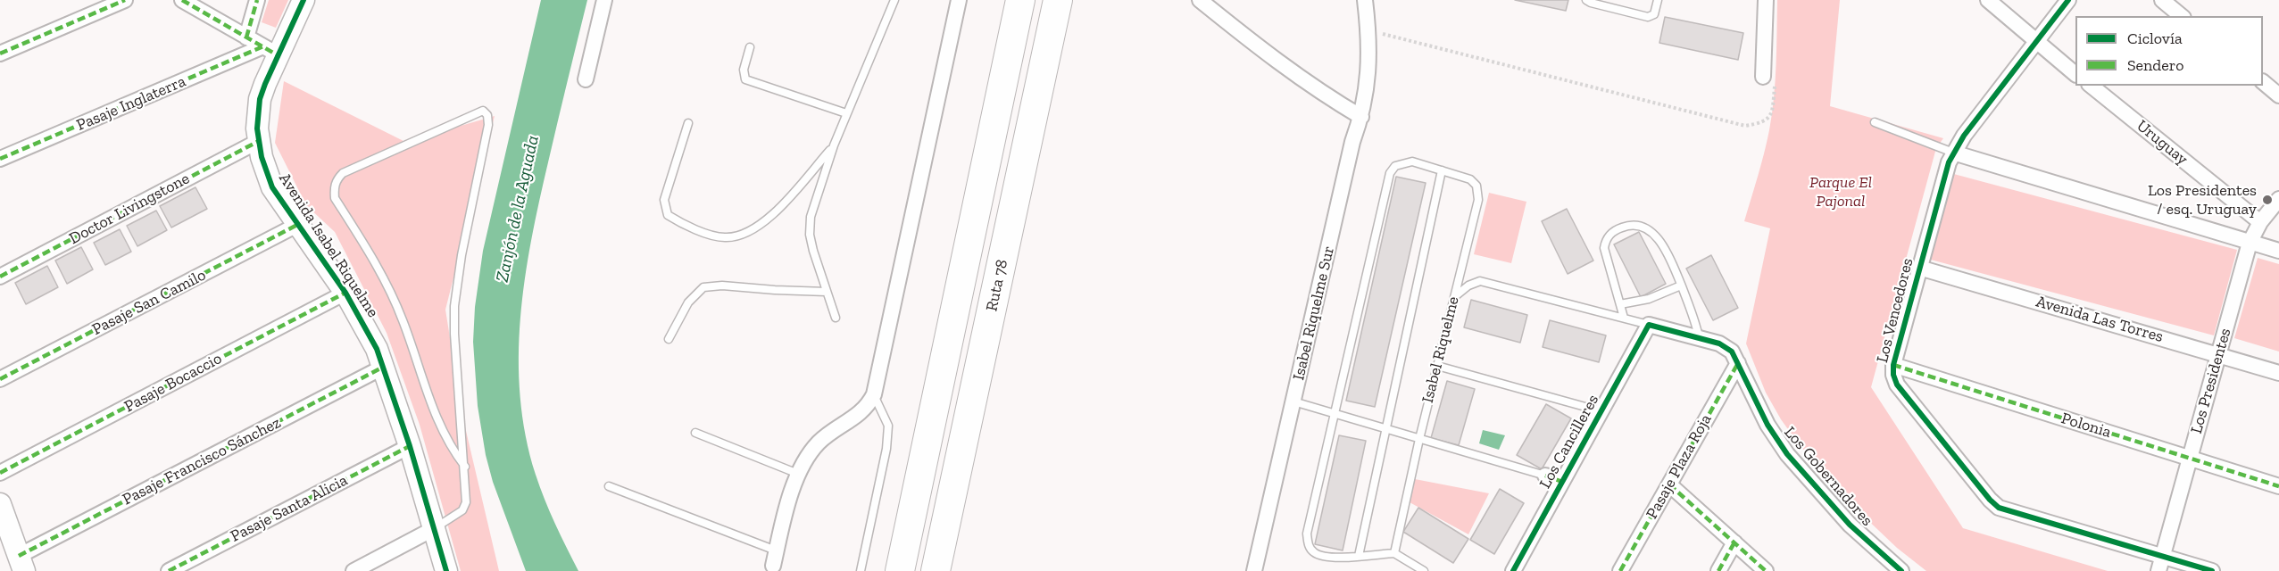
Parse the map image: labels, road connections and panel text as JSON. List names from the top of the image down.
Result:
{
  "streets": {
    "highway": ["Ruta 78"],
    "street": [
      "Pasaje Inglaterra",
      "Uruguay",
      "Doctor Livingstone",
      "Avenida Isabel Riquelme",
      "Pasaje San Camilo",
      "Los Vencedores",
      "Isabel Riquelme Sur",
      "Avenida Las Torres",
      "Los Presidentes",
      "Pasaje Bocaccio",
      "Polonia",
      "Los Cancilleres",
      "Pasaje Francisco Sánchez",
      "Pasaje Plaza Roja",
      "Los Gobernadores",
      "Pasaje Santa Alicia"
    ],
    "lane": ["Isabel Riquelme"]
  },
  "crossings": [
    ["Pasaje Inglaterra", "Avenida Isabel Riquelme"],
    ["Uruguay", "Los Presidentes"],
    ["Doctor Livingstone", "Avenida Isabel Riquelme"],
    ["Avenida Isabel Riquelme", "Pasaje San Camilo"],
    ["Avenida Isabel Riquelme", "Pasaje Bocaccio"],
    ["Avenida Isabel Riquelme", "Pasaje Francisco Sánchez"],
    ["Avenida Isabel Riquelme", "Pasaje Santa Alicia"],
    ["Los Vencedores", "Avenida Las Torres"],
    ["Los Vencedores", "Los Presidentes"],
    ["Los Vencedores", "Polonia"],
    ["Avenida Las Torres", "Los Presidentes"],
    ["Isabel Riquelme", "Los Gobernadores"],
    ["Los Presidentes", "Polonia"],
    ["Los Cancilleres", "Los Gobernadores"],
    ["Pasaje Plaza Roja", "Los Gobernadores"]
  ],
  "water": ["Zanjón de la Aguada"],
  "parks": ["Parque El Pajonal"],
  "places": ["Los Presidentes / esq. Uruguay"],
  "legend": ["Ciclovía", "Sendero"]
}
